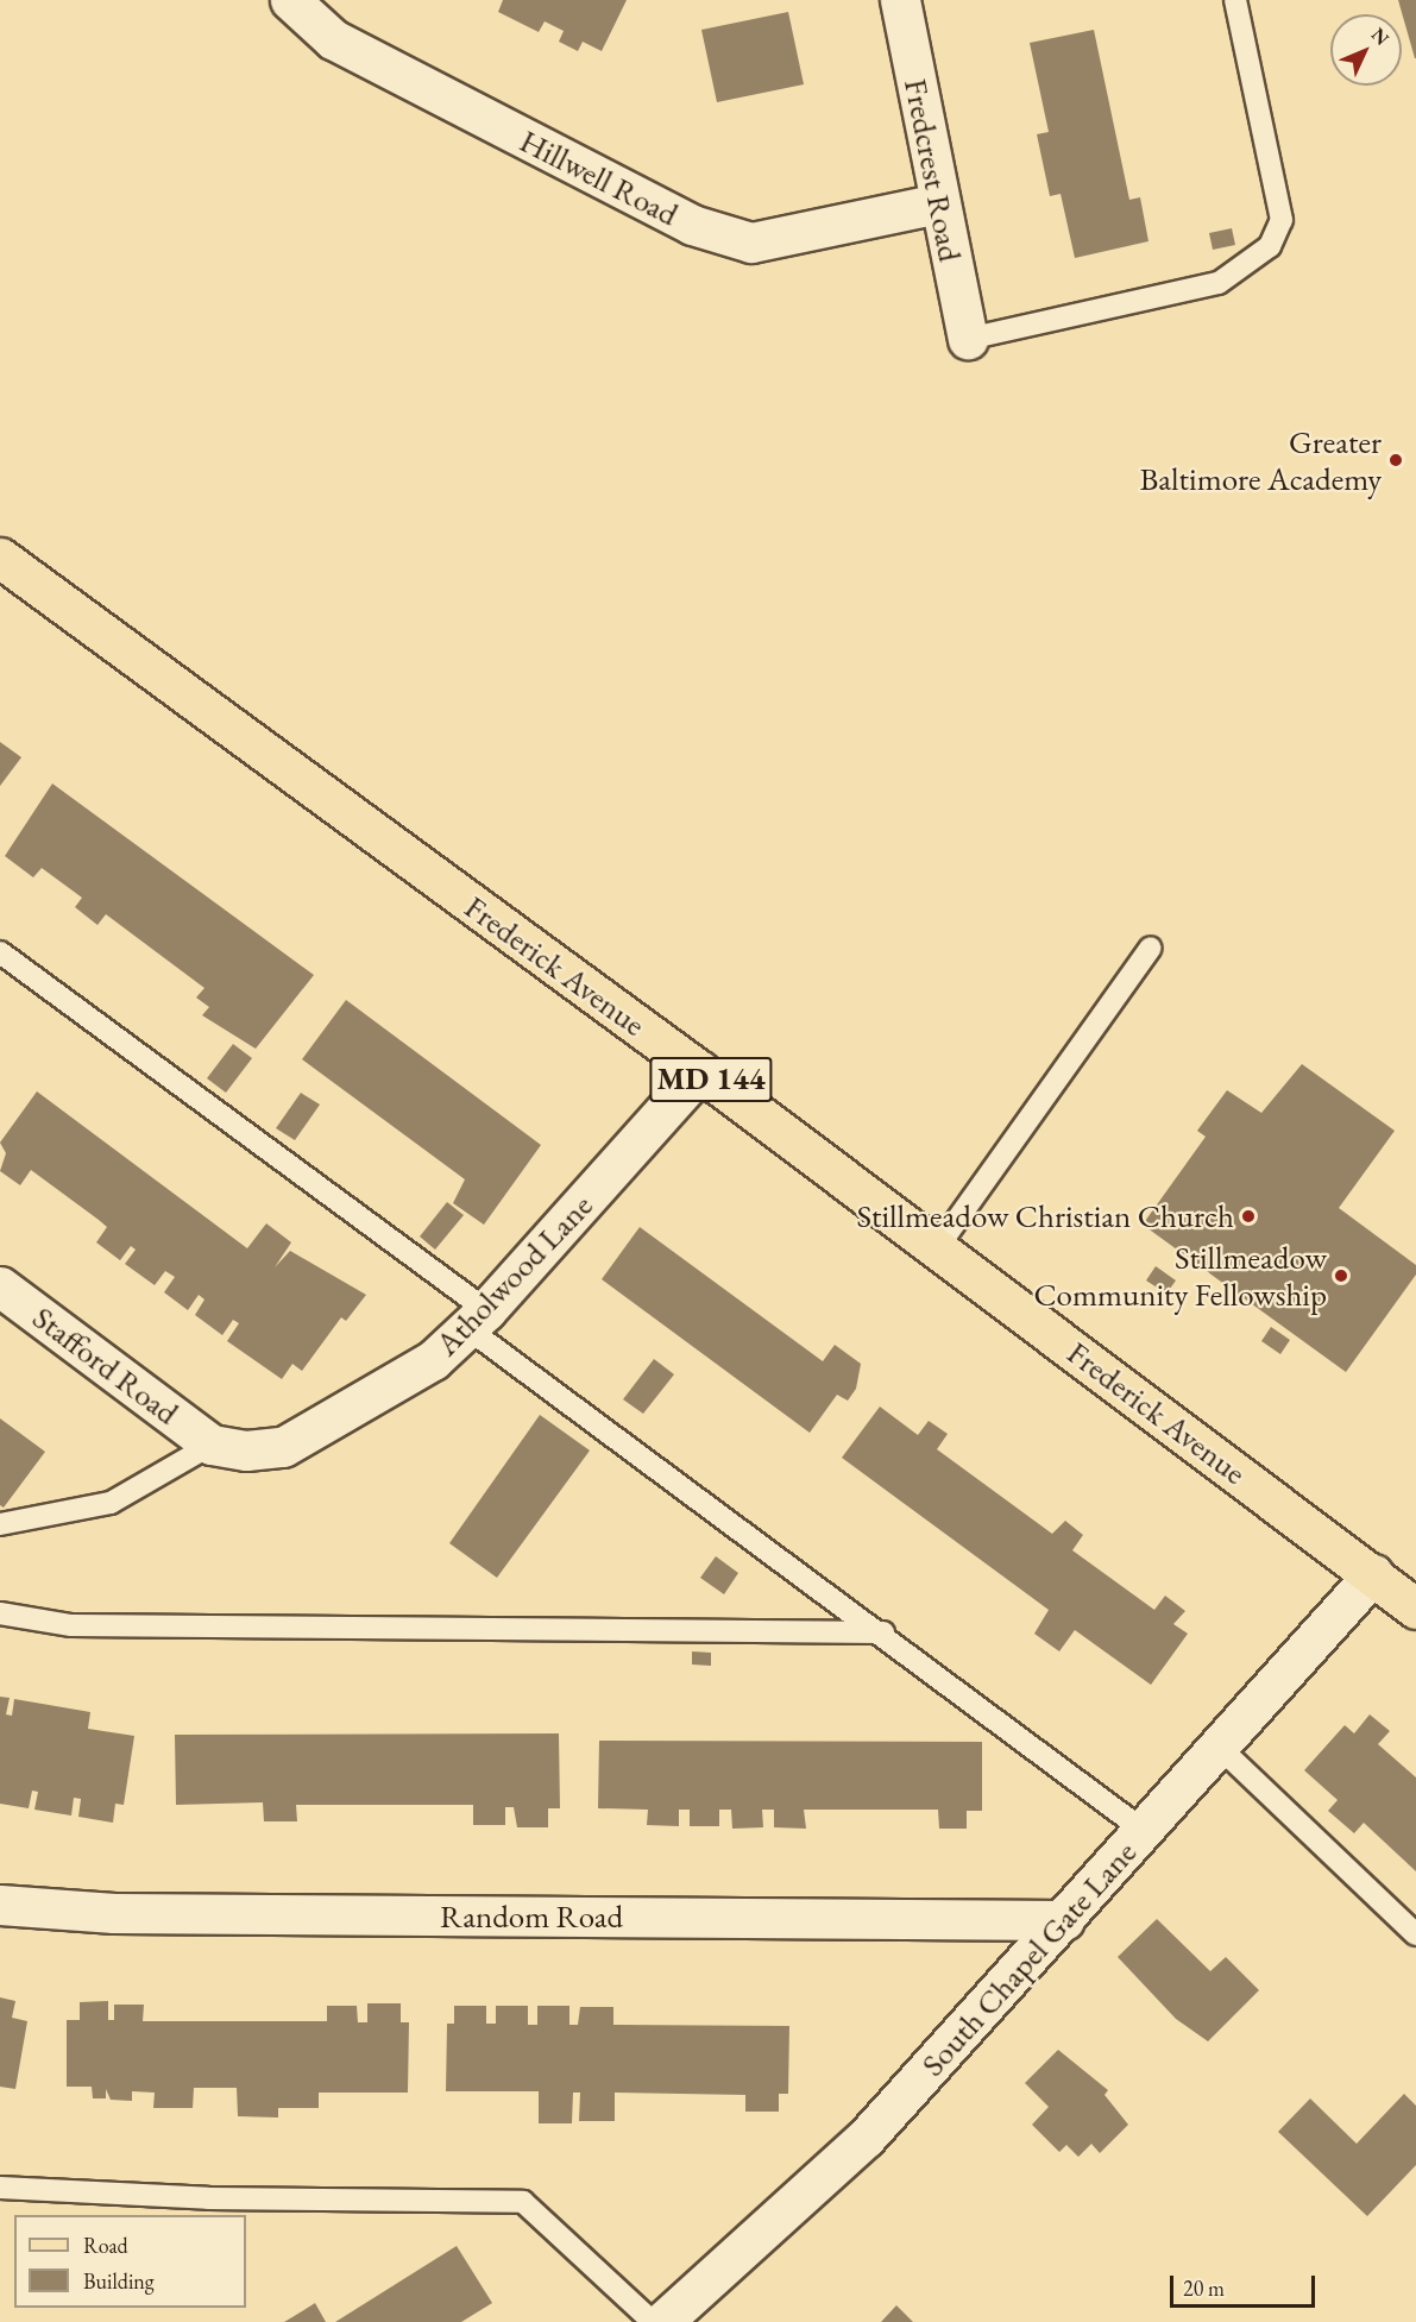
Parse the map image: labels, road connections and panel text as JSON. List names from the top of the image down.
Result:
{
  "streets": {
    "main road": ["Frederick Avenue", "MD 144"],
    "street": [
      "Fredcrest Road",
      "Hillwell Road",
      "Atholwood Lane",
      "Stafford Road",
      "Random Road",
      "South Chapel Gate Lane"
    ]
  },
  "crossings": [
    ["Fredcrest Road", "Hillwell Road"],
    ["Frederick Avenue", "Atholwood Lane"],
    ["Frederick Avenue", "South Chapel Gate Lane"],
    ["Atholwood Lane", "Stafford Road"],
    ["Random Road", "South Chapel Gate Lane"]
  ],
  "places": ["Greater Baltimore Academy", "Stillmeadow Christian Church", "Stillmeadow Community Fellowship"],
  "legend": ["Road", "Building"],
  "scale_bar": "20 m",
  "north": "top right"
}
